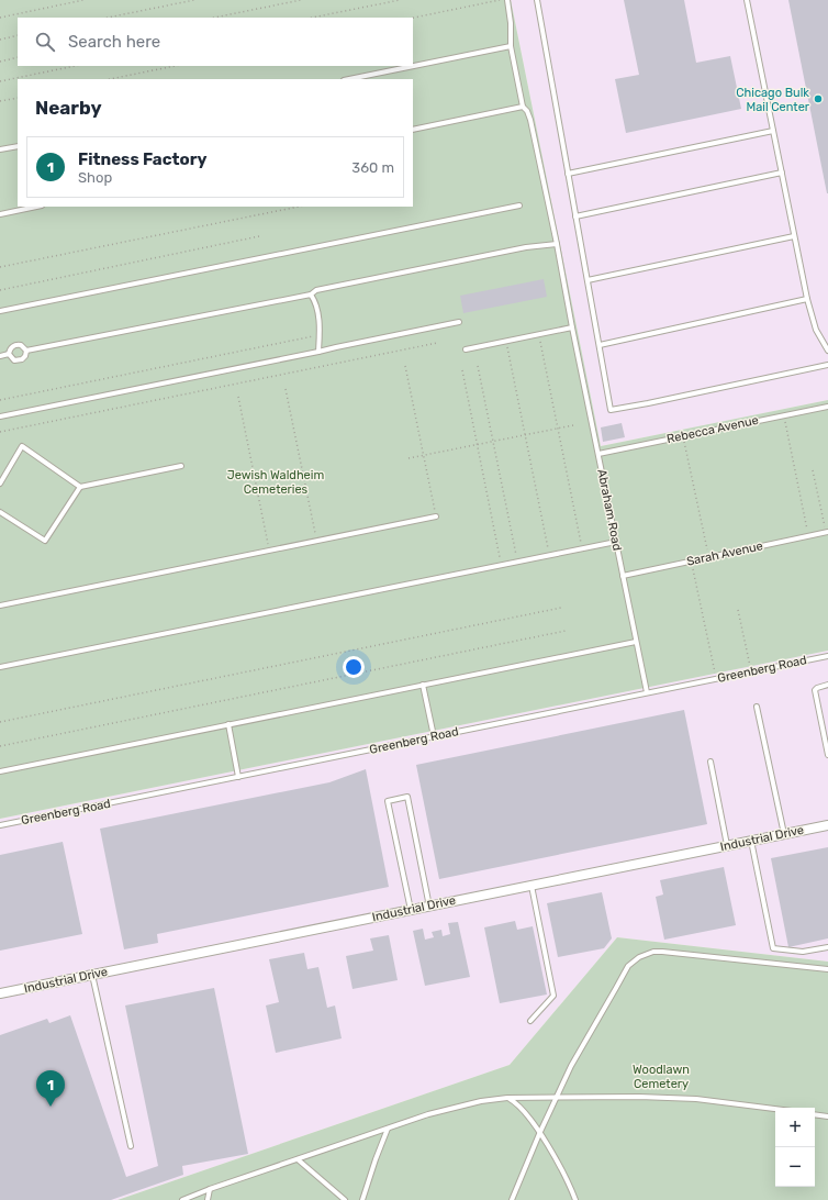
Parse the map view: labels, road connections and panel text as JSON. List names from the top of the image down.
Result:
{
  "streets": {
    "street": ["Industrial Drive"],
    "lane": [
      "Rebecca Avenue",
      "Abraham Road",
      "Sarah Avenue",
      "Greenberg Road"
    ]
  },
  "crossings": [
    ["Rebecca Avenue", "Abraham Road"],
    ["Abraham Road", "Sarah Avenue"],
    ["Abraham Road", "Greenberg Road"]
  ],
  "parks": ["Jewish Waldheim Cemeteries", "Woodlawn Cemetery"],
  "places": ["Chicago Bulk Mail Center"],
  "page": {
    "search": "Search here",
    "heading": "Nearby",
    "list": [
      {
        "mark": "1",
        "name": "Fitness Factory",
        "note": "Shop",
        "value": "360 m"
      }
    ],
    "pins": "1",
    "map_buttons": ["+", "−"]
  }
}
